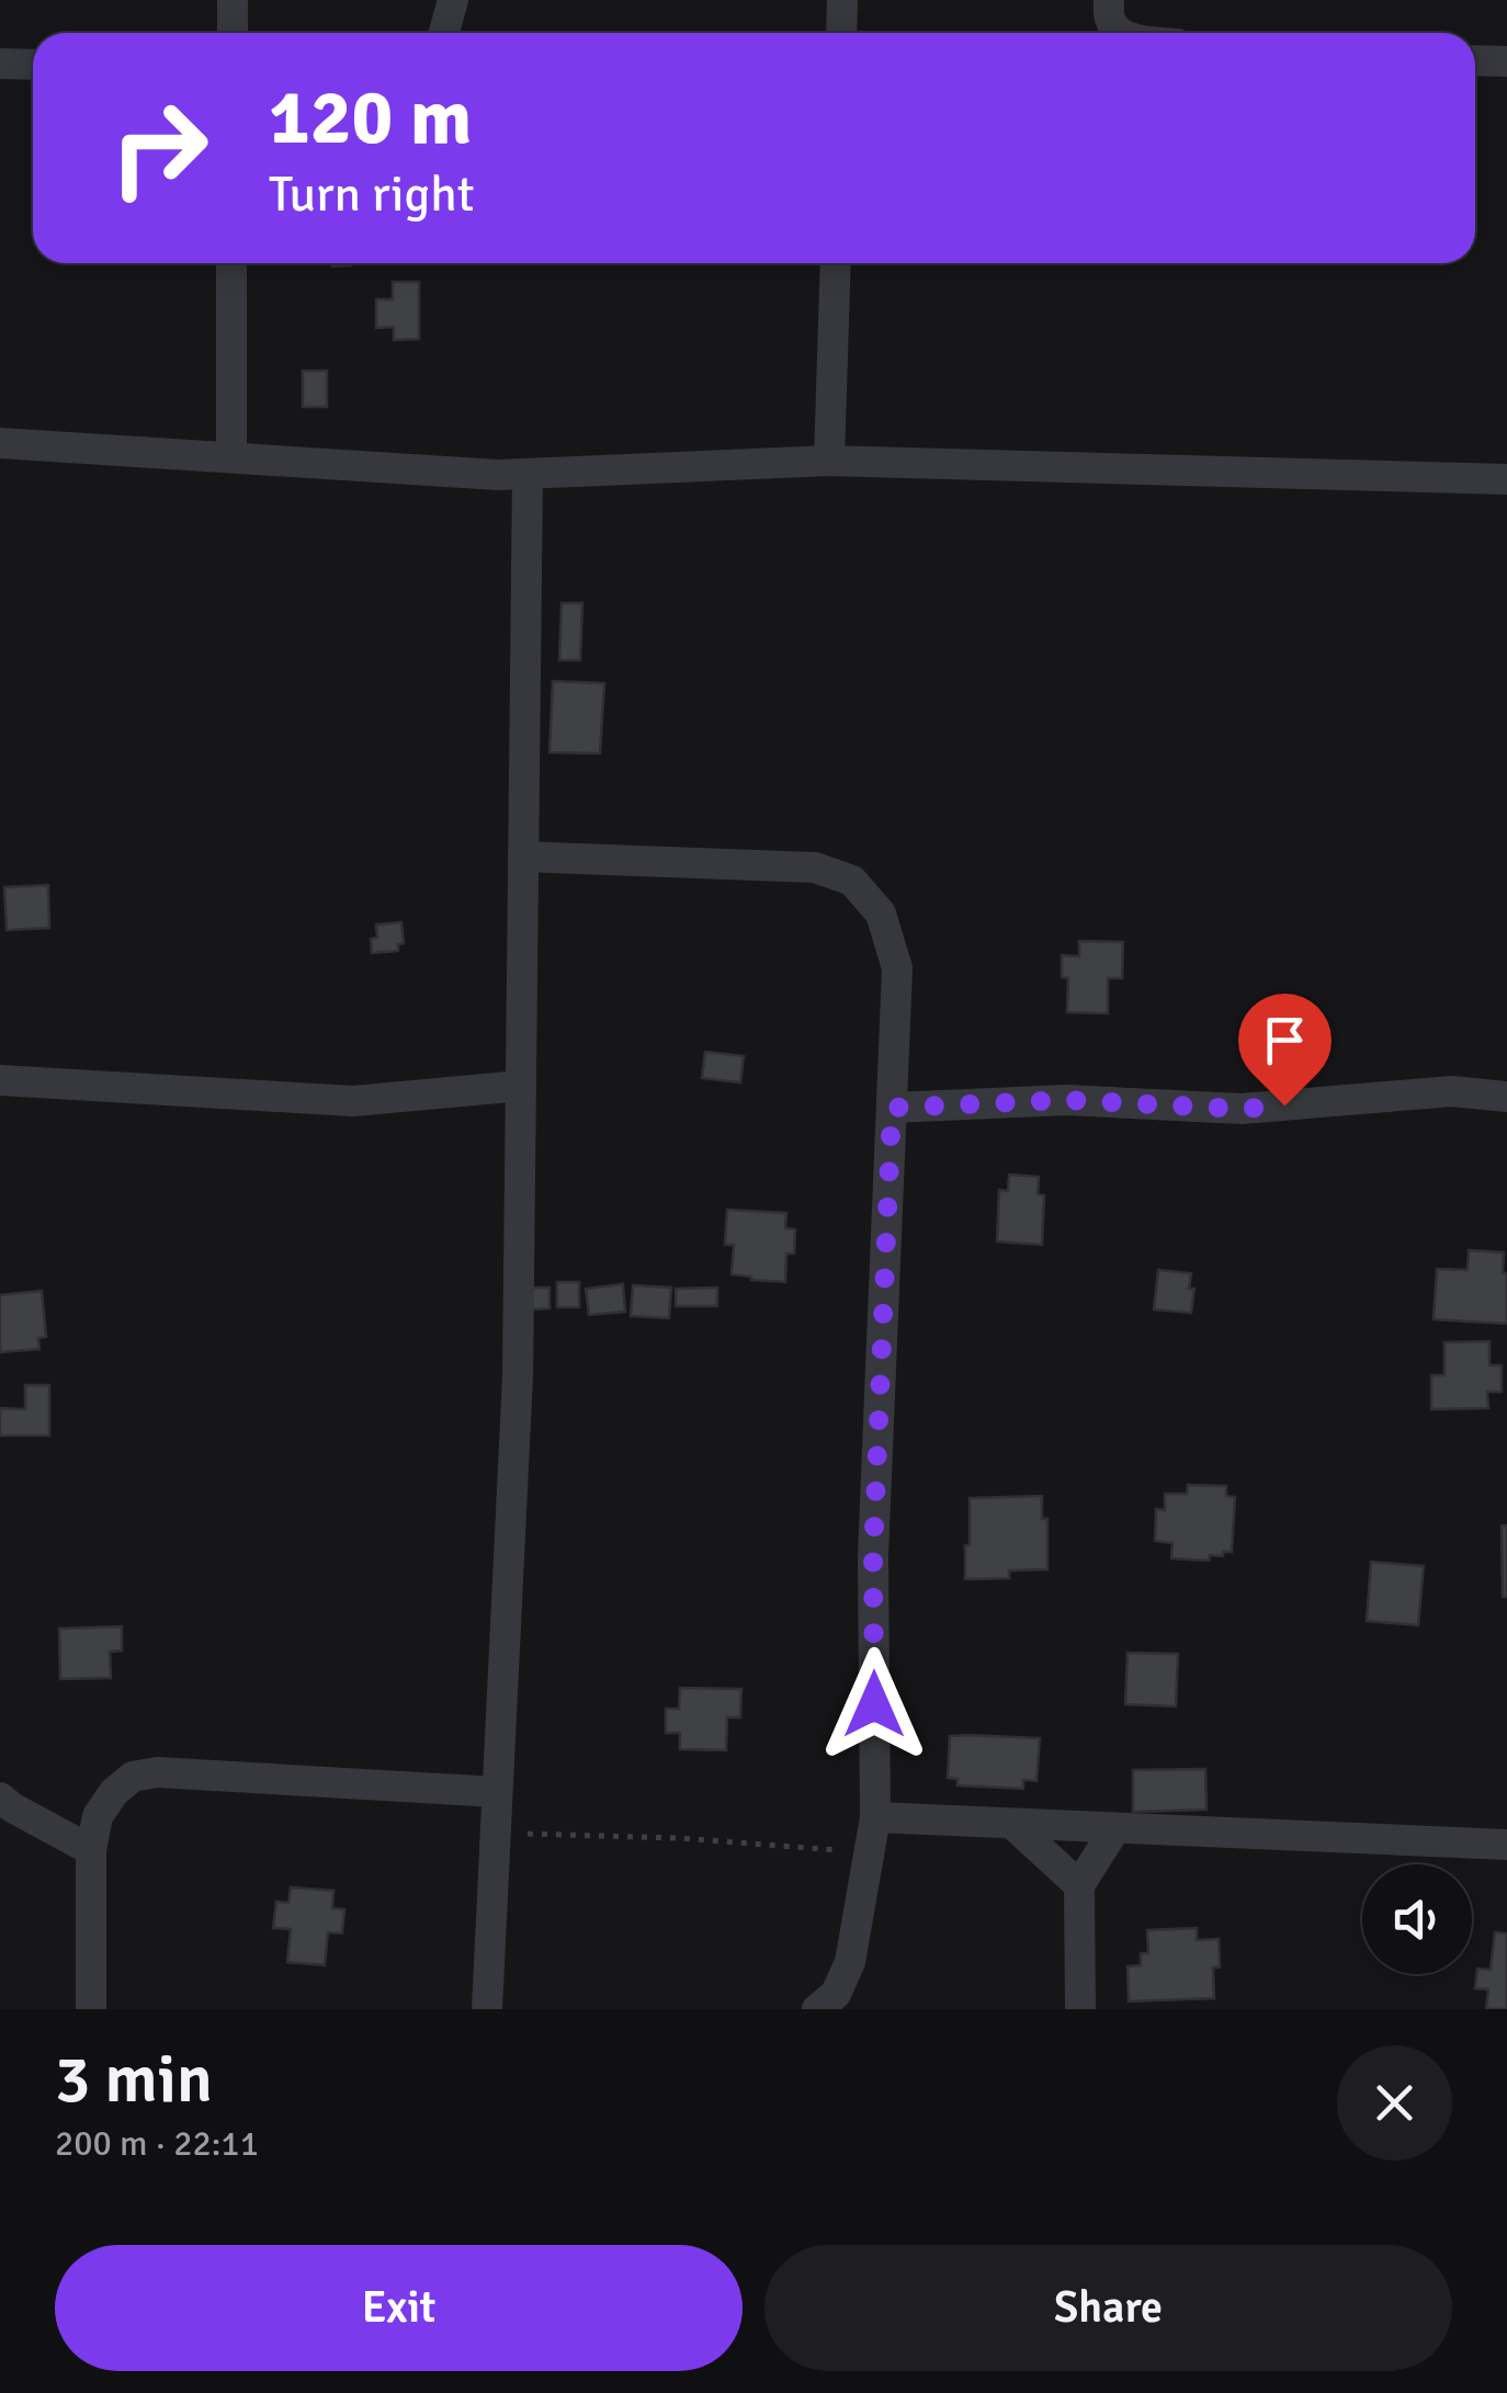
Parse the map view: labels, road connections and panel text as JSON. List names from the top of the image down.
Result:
{
  "page": {
    "turn": ["120 m", "Turn right"],
    "heading": ["3 min", "200 m · 22:11"],
    "buttons": ["Exit", "Share"]
  }
}
